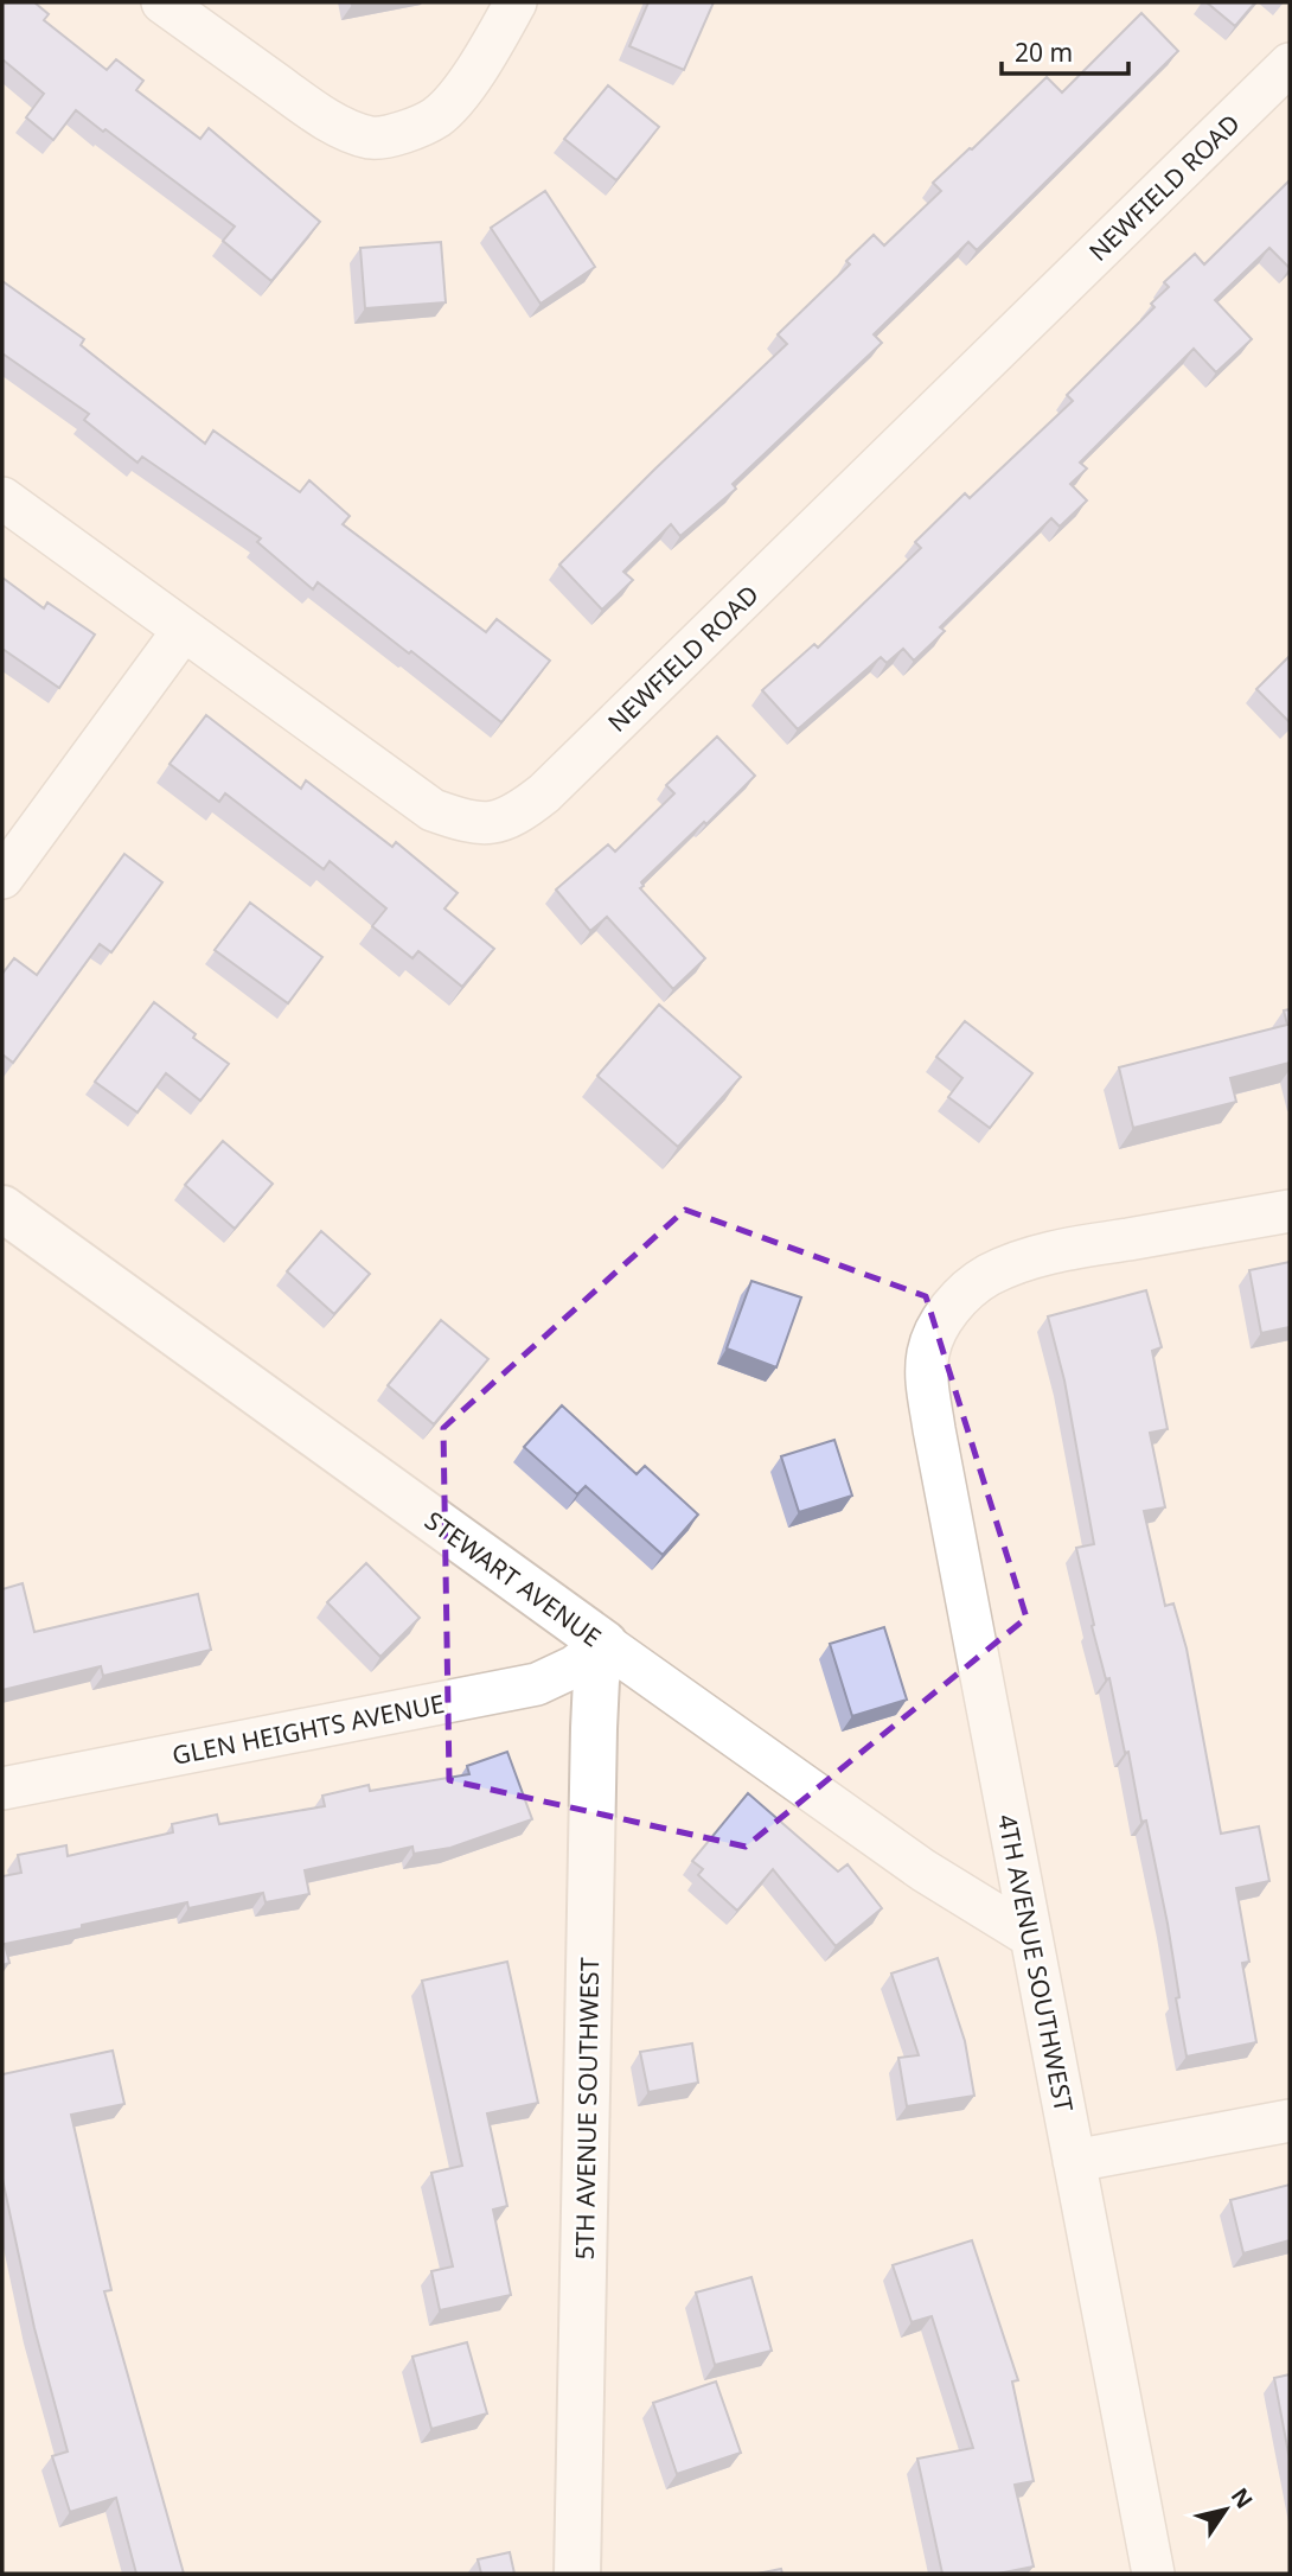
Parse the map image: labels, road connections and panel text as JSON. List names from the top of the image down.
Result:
{
  "streets": {
    "street": [
      "NEWFIELD ROAD",
      "STEWART AVENUE",
      "GLEN HEIGHTS AVENUE",
      "4TH AVENUE SOUTHWEST",
      "5TH AVENUE SOUTHWEST"
    ]
  },
  "crossings": [
    ["STEWART AVENUE", "GLEN HEIGHTS AVENUE"],
    ["STEWART AVENUE", "4TH AVENUE SOUTHWEST"],
    ["STEWART AVENUE", "5TH AVENUE SOUTHWEST"],
    ["GLEN HEIGHTS AVENUE", "5TH AVENUE SOUTHWEST"]
  ],
  "scale_bar": "20 m",
  "north": "top right"
}
